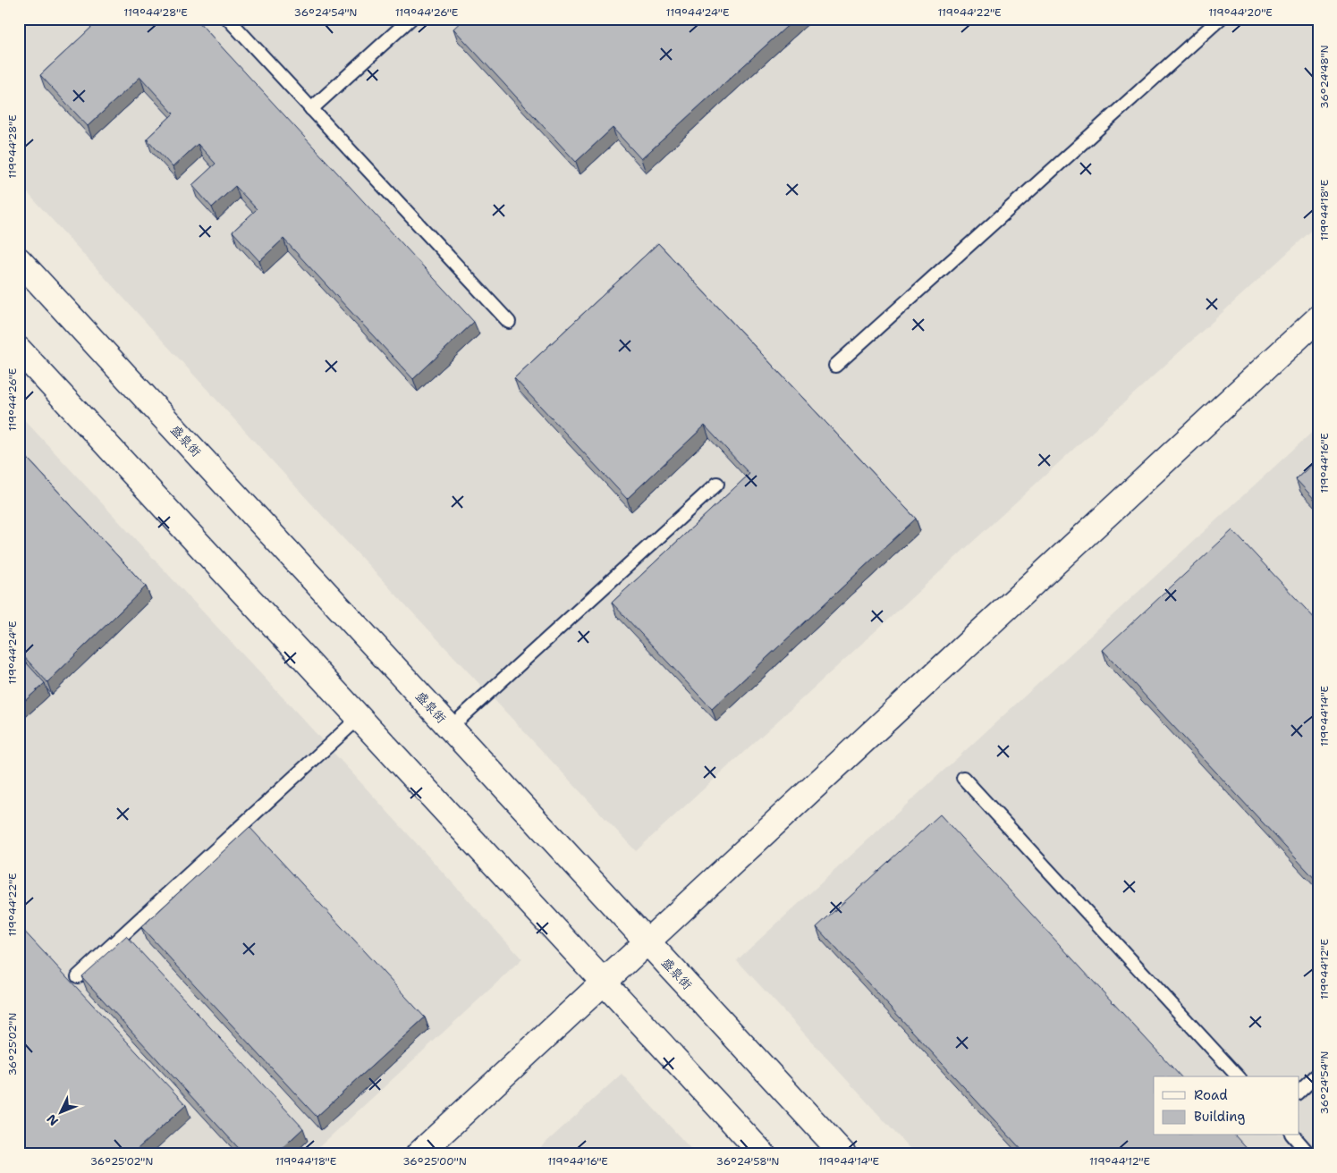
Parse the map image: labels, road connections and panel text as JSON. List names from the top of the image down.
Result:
{
  "streets": {
    "main road": ["盛泉街"]
  },
  "legend": ["Road", "Building"],
  "north": "bottom left",
  "coordinates": [
    "119°44'28\"E",
    "36°24'54\"N",
    "119°44'26\"E",
    "119°44'24\"E",
    "119°44'22\"E",
    "119°44'20\"E",
    "36°24'48\"N",
    "119°44'18\"E",
    "119°44'16\"E",
    "119°44'14\"E",
    "119°44'12\"E",
    "36°25'02\"N",
    "36°25'00\"N",
    "36°24'58\"N"
  ]
}
